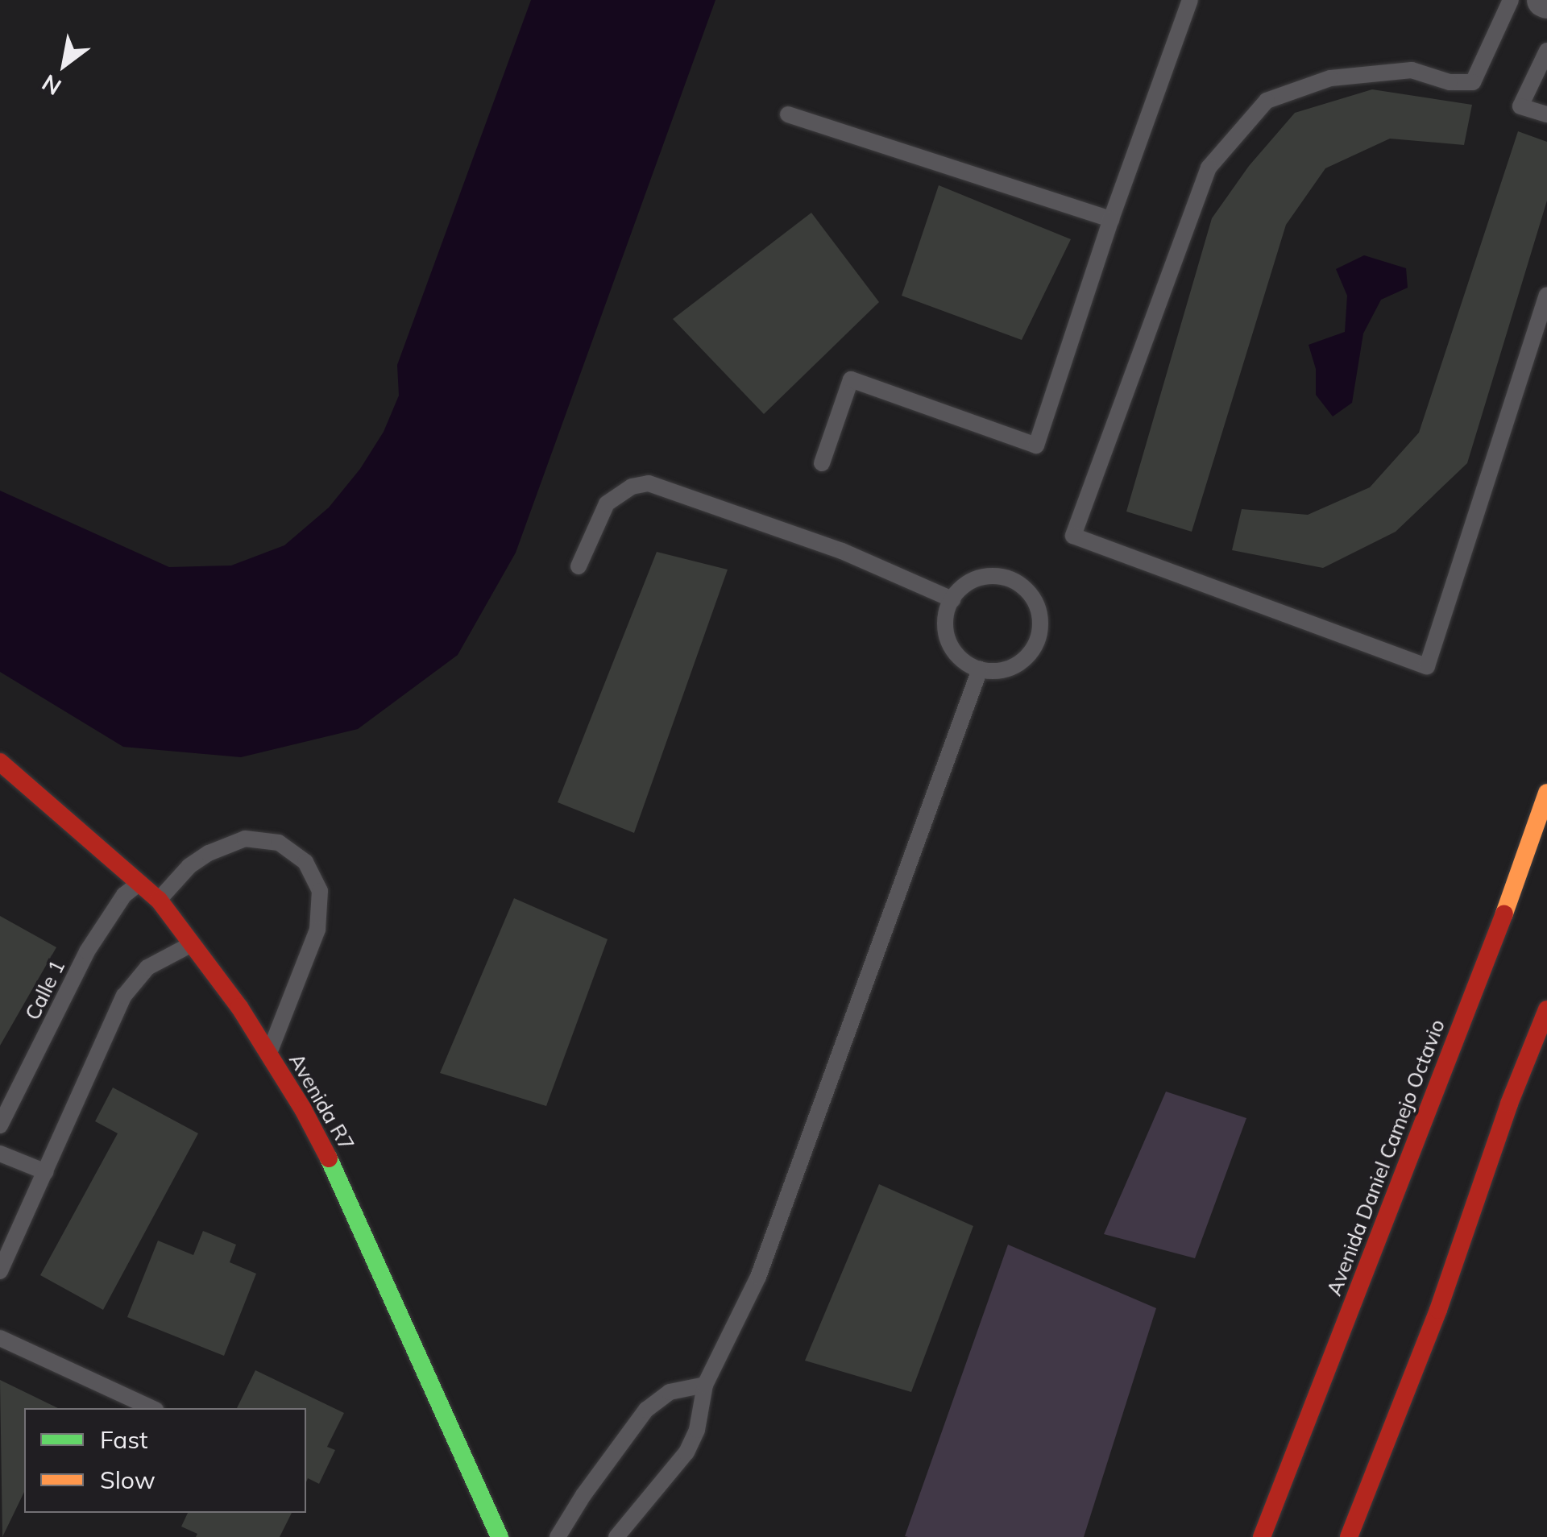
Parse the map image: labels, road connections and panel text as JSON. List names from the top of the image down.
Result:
{
  "streets": {
    "street": ["Avenida R7", "Avenida Daniel Camejo Octavio"],
    "lane": ["Calle 1"]
  },
  "crossings": [
    ["Calle 1", "Avenida R7"]
  ],
  "legend": ["Fast", "Slow"],
  "north": "bottom left"
}
